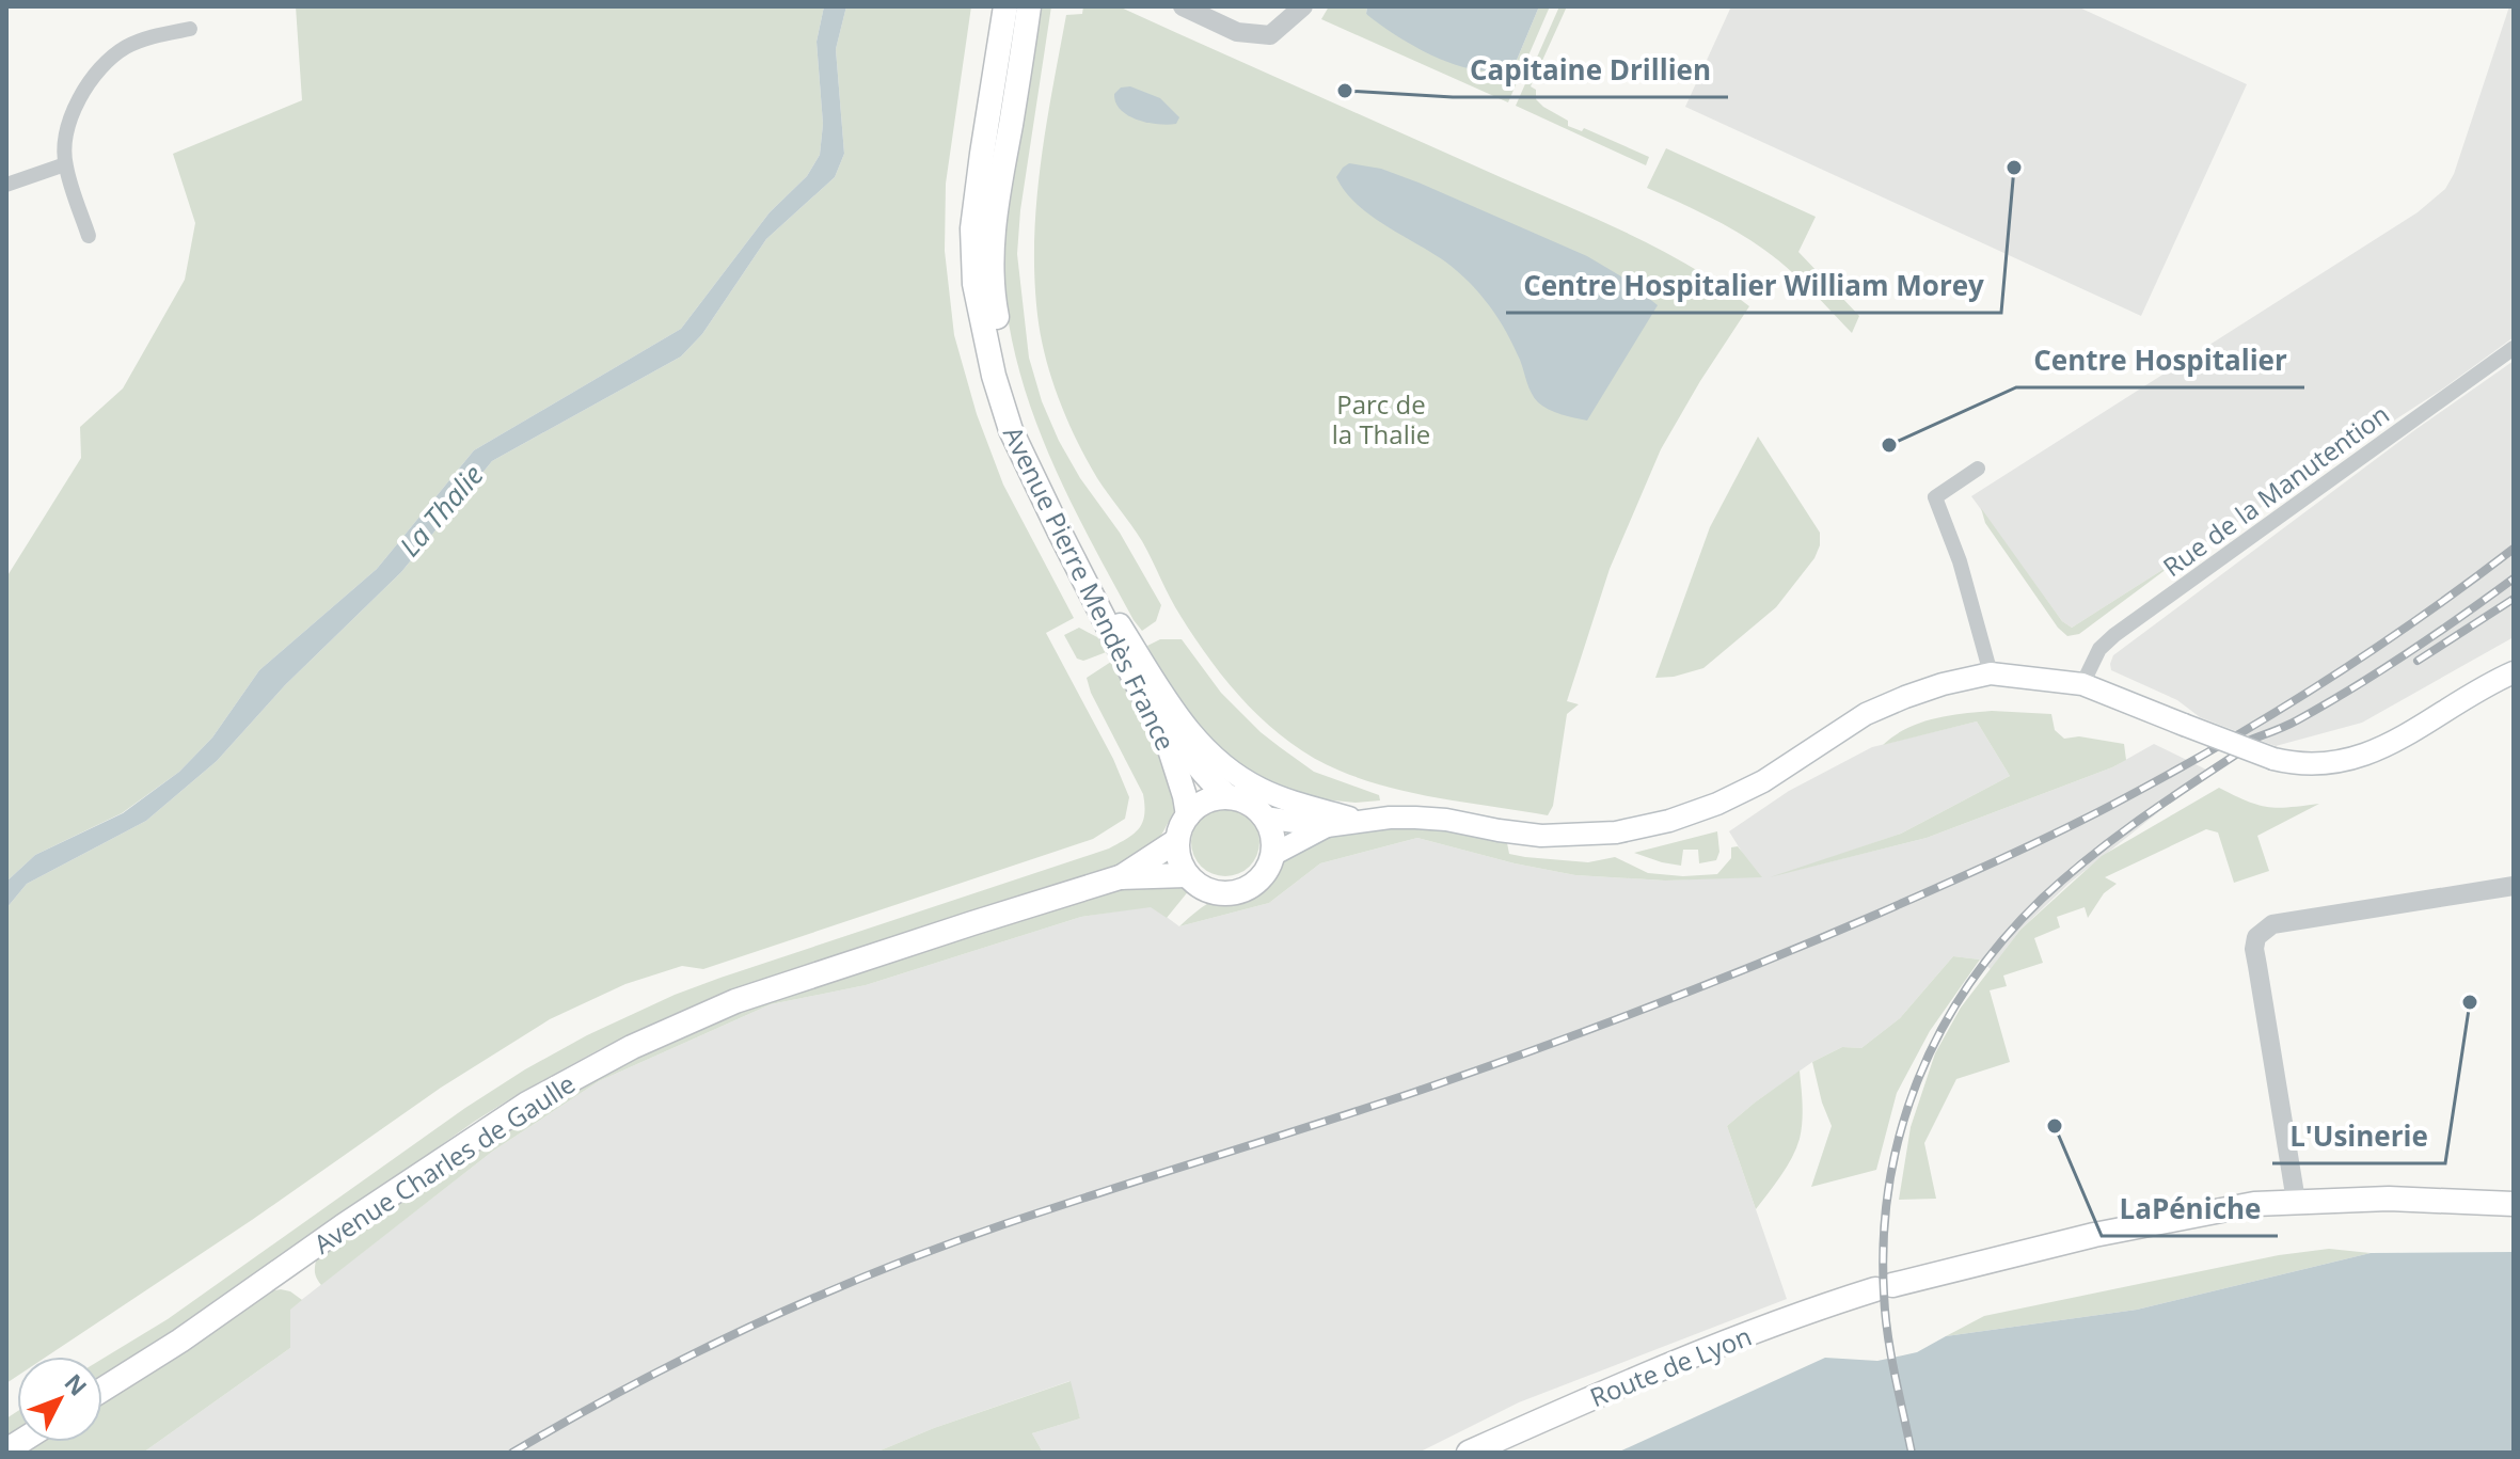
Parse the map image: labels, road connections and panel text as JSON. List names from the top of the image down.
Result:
{
  "streets": {
    "main road": ["Avenue Pierre Mendès France", "Avenue Charles de Gaulle", "Route de Lyon"],
    "street": ["Rue de la Manutention"]
  },
  "crossings": [
    ["Rue de la Manutention", "Avenue Pierre Mendès France"],
    ["Avenue Pierre Mendès France", "Avenue Charles de Gaulle"]
  ],
  "water": ["La Thalie"],
  "parks": ["Parc de la Thalie"],
  "places": [
    "Capitaine Drillien",
    "Centre Hospitalier William Morey",
    "Centre Hospitalier",
    "L'Usinerie",
    "LaPéniche"
  ],
  "north": "top right"
}
